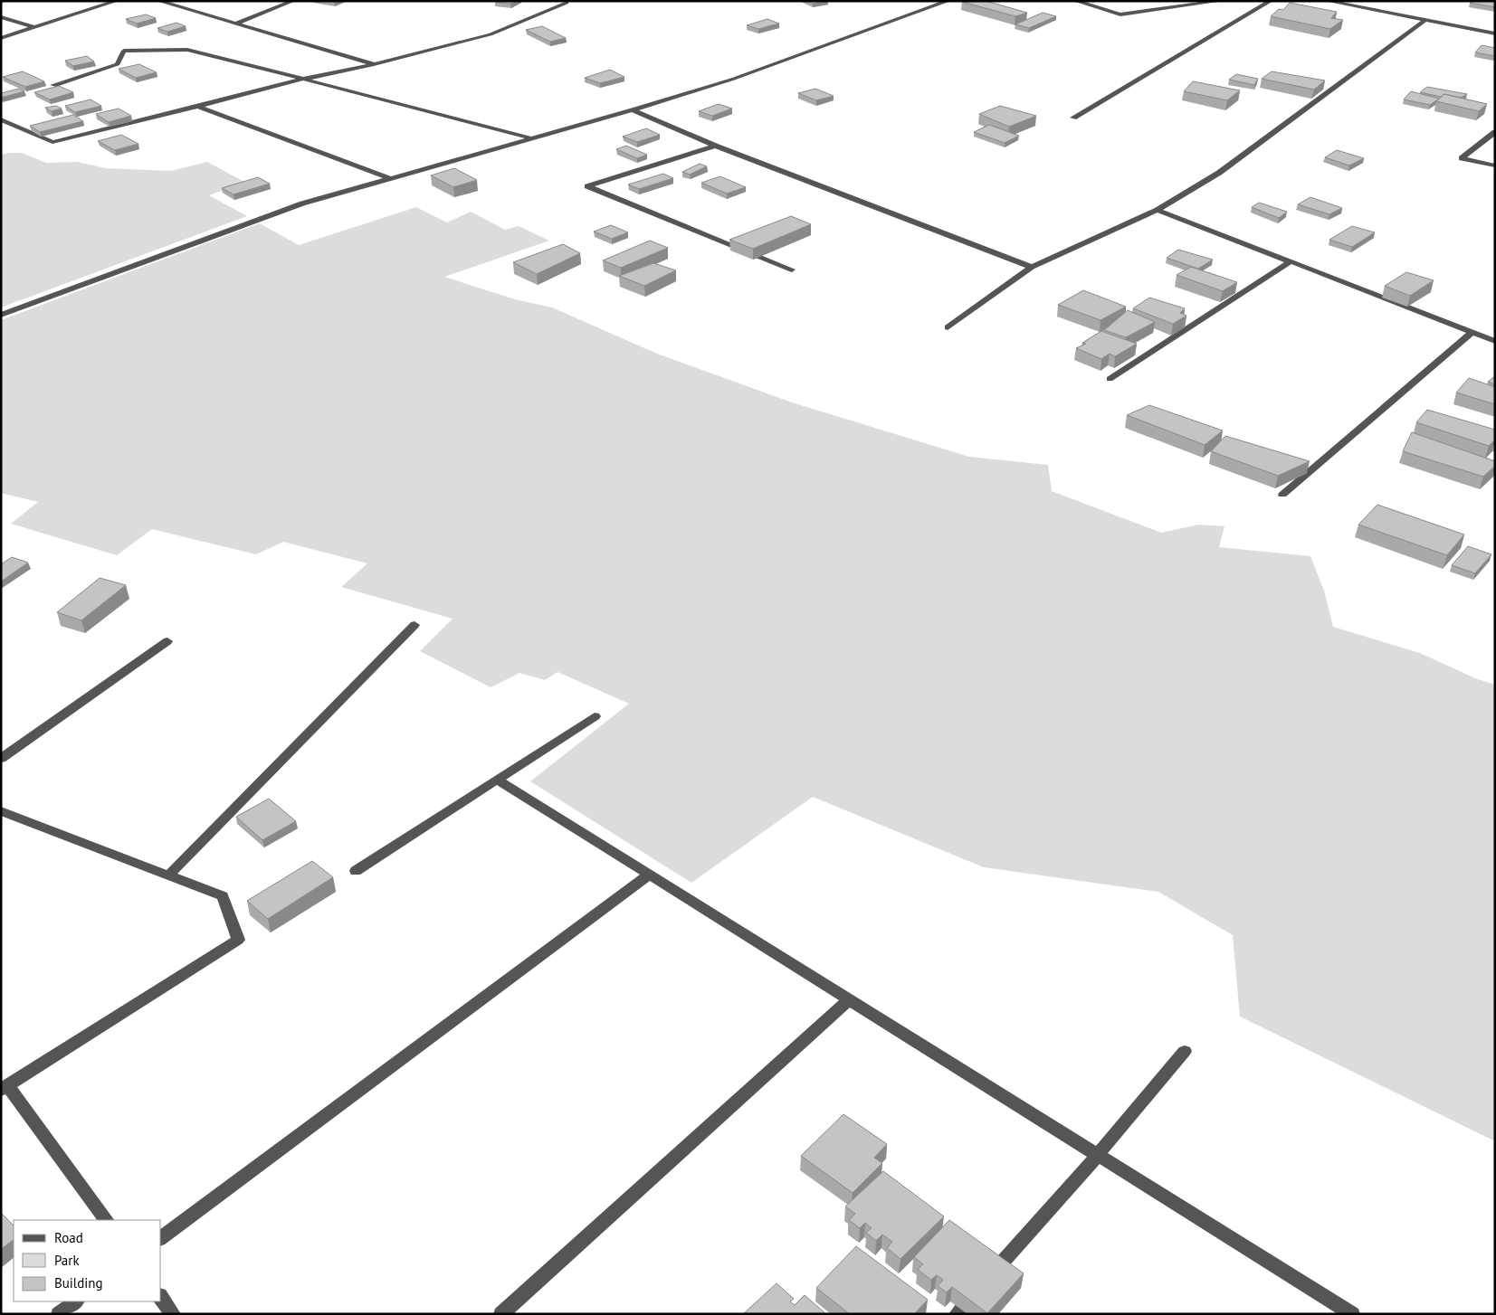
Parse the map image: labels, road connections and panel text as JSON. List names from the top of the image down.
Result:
{
  "legend": ["Road", "Park", "Building"]
}
